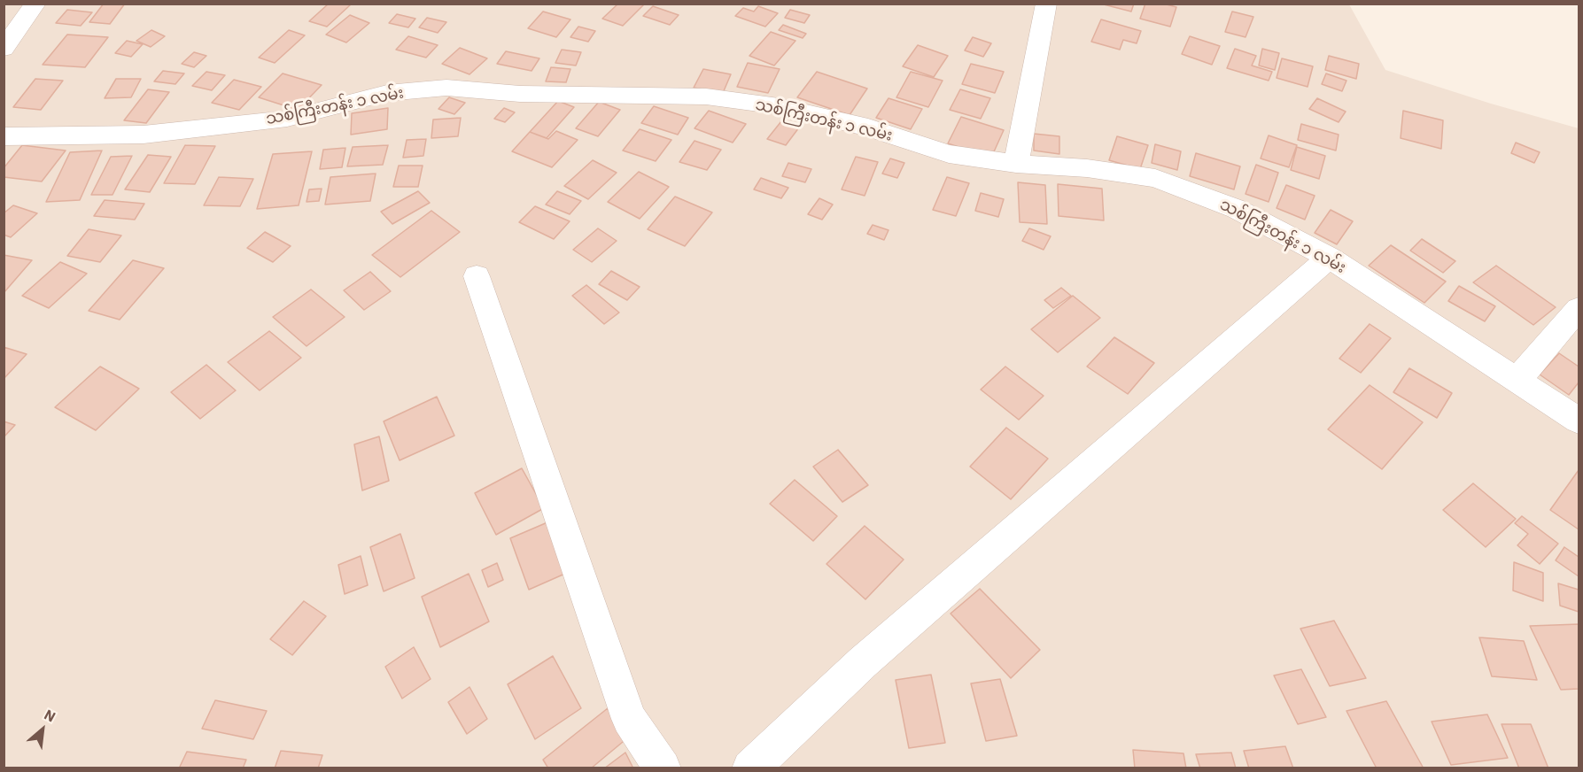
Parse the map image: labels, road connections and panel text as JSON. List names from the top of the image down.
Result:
{
  "streets": {
    "street": ["သစ်ကြီးတန်း ၁ လမ်း"]
  },
  "north": "top right"
}
